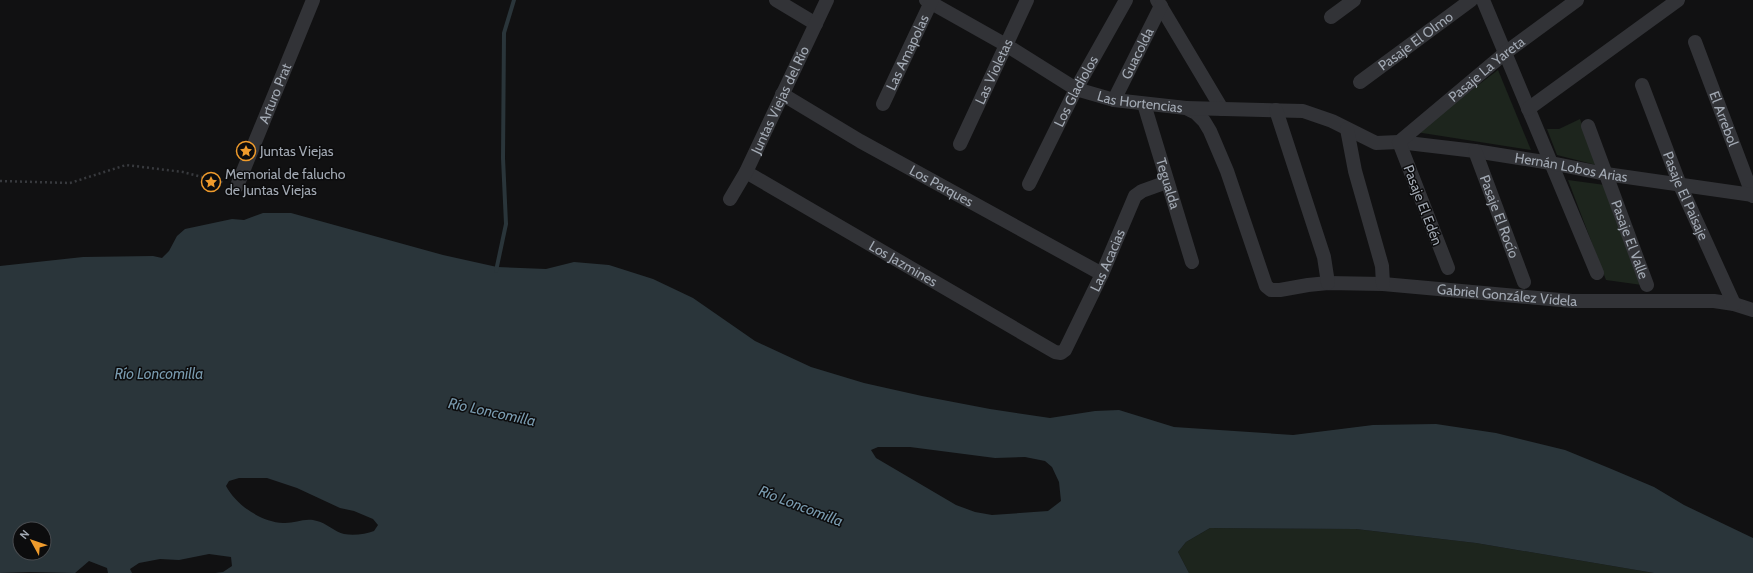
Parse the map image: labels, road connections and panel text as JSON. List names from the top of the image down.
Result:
{
  "streets": {
    "street": [
      "Pasaje El Olmo",
      "Las Amapolas",
      "Guacolda",
      "Pasaje La Yareta",
      "Las Violetas",
      "Los Gladiolos",
      "Arturo Prat",
      "Juntas Viejas del Río",
      "Las Hortencias",
      "El Arrebol",
      "Hernán Lobos Arias",
      "Tegualda",
      "Los Parques",
      "Pasaje El Paisaje",
      "Pasaje El Edén",
      "Pasaje El Rocío",
      "Pasaje El Valle",
      "Las Acacias",
      "Los Jazmines",
      "Gabriel González Videla"
    ]
  },
  "crossings": [
    ["Las Amapolas", "Las Hortencias"],
    ["Guacolda", "Las Hortencias"],
    ["Pasaje La Yareta", "Hernán Lobos Arias"],
    ["Pasaje La Yareta", "Pasaje El Edén"],
    ["Las Violetas", "Las Hortencias"],
    ["Los Gladiolos", "Las Hortencias"],
    ["Juntas Viejas del Río", "Los Parques"],
    ["Juntas Viejas del Río", "Los Jazmines"],
    ["Las Hortencias", "Hernán Lobos Arias"],
    ["Las Hortencias", "Tegualda"],
    ["Las Hortencias", "Gabriel González Videla"],
    ["El Arrebol", "Hernán Lobos Arias"],
    ["Hernán Lobos Arias", "Pasaje El Paisaje"],
    ["Hernán Lobos Arias", "Pasaje El Edén"],
    ["Hernán Lobos Arias", "Pasaje El Rocío"],
    ["Hernán Lobos Arias", "Pasaje El Valle"],
    ["Tegualda", "Las Acacias"],
    ["Los Parques", "Las Acacias"],
    ["Pasaje El Paisaje", "Gabriel González Videla"],
    ["Las Acacias", "Los Jazmines"]
  ],
  "water": ["Río Loncomilla"],
  "places": {
    "place": ["Juntas Viejas", "Memorial de falucho de Juntas Viejas"]
  },
  "north": "top left"
}
